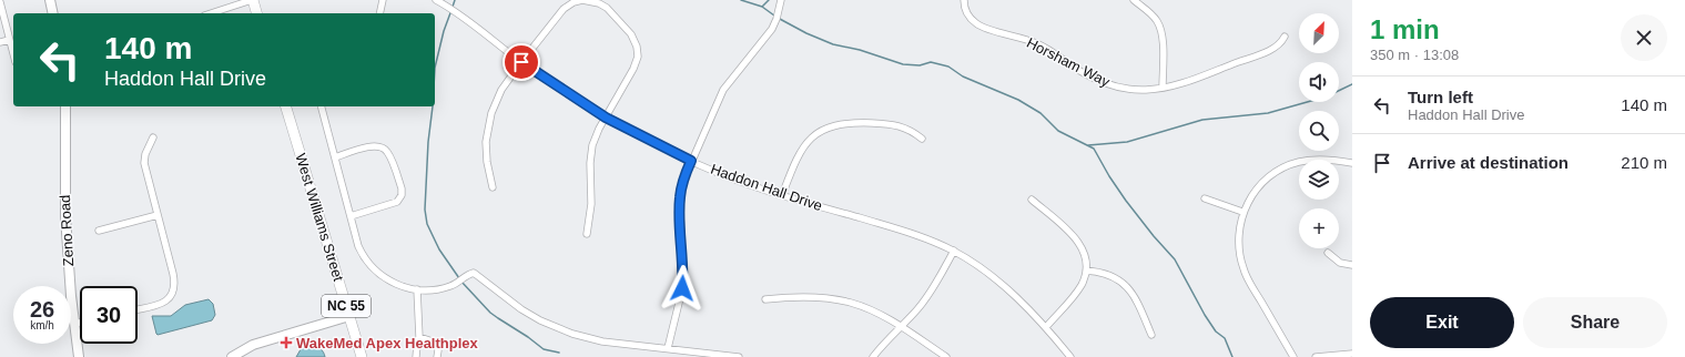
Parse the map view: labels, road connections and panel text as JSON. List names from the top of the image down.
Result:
{
  "streets": {
    "main road": ["West Williams Street", "NC 55"],
    "street": ["Horsham Way", "Haddon Hall Drive", "Zeno Road"]
  },
  "places": {
    "health": ["WakeMed Apex Healthplex"]
  },
  "north": "top right",
  "page": {
    "heading": ["1 min", "350 m · 13:08"],
    "map_buttons": "+",
    "turn": ["140 m", "Haddon Hall Drive"],
    "list": [
      {
        "name": "Turn left",
        "note": "Haddon Hall Drive",
        "value": "140 m"
      },
      {
        "name": "Arrive at destination",
        "value": "210 m"
      }
    ],
    "speed": "26 km/h",
    "limit": "30",
    "buttons": ["Exit", "Share"]
  }
}
